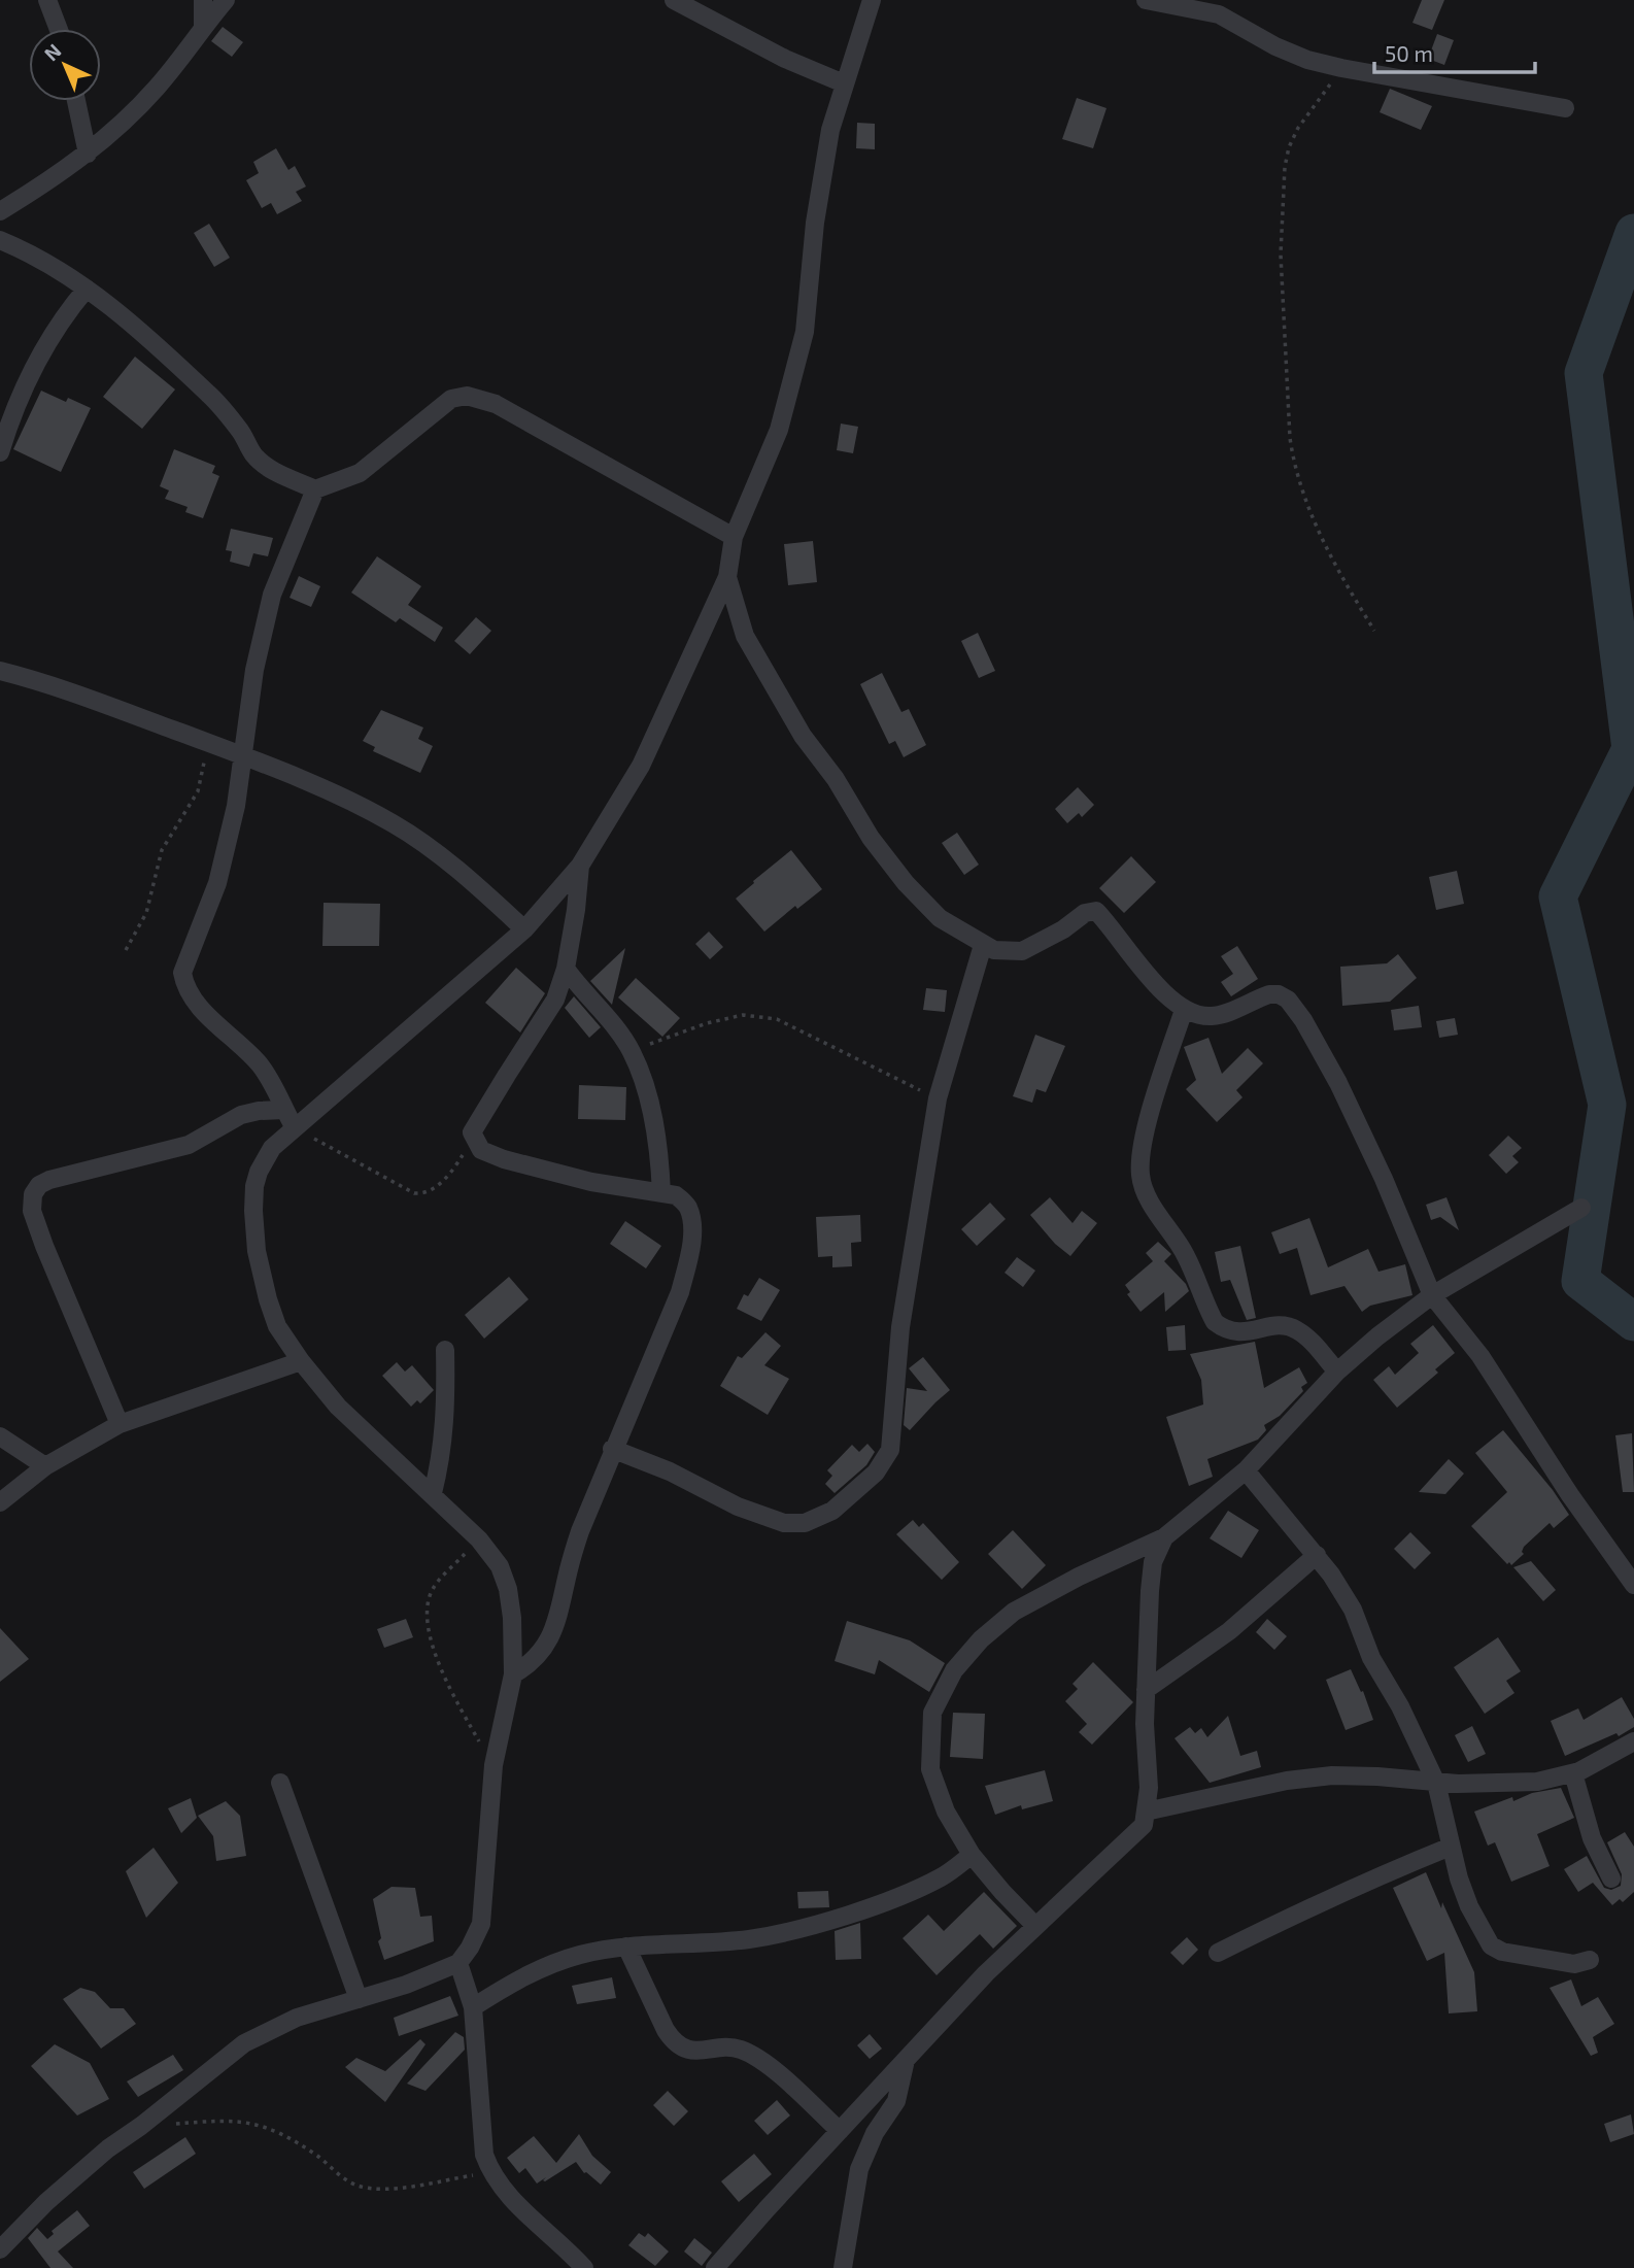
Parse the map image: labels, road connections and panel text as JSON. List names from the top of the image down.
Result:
{
  "scale_bar": "50 m",
  "north": "top left"
}
